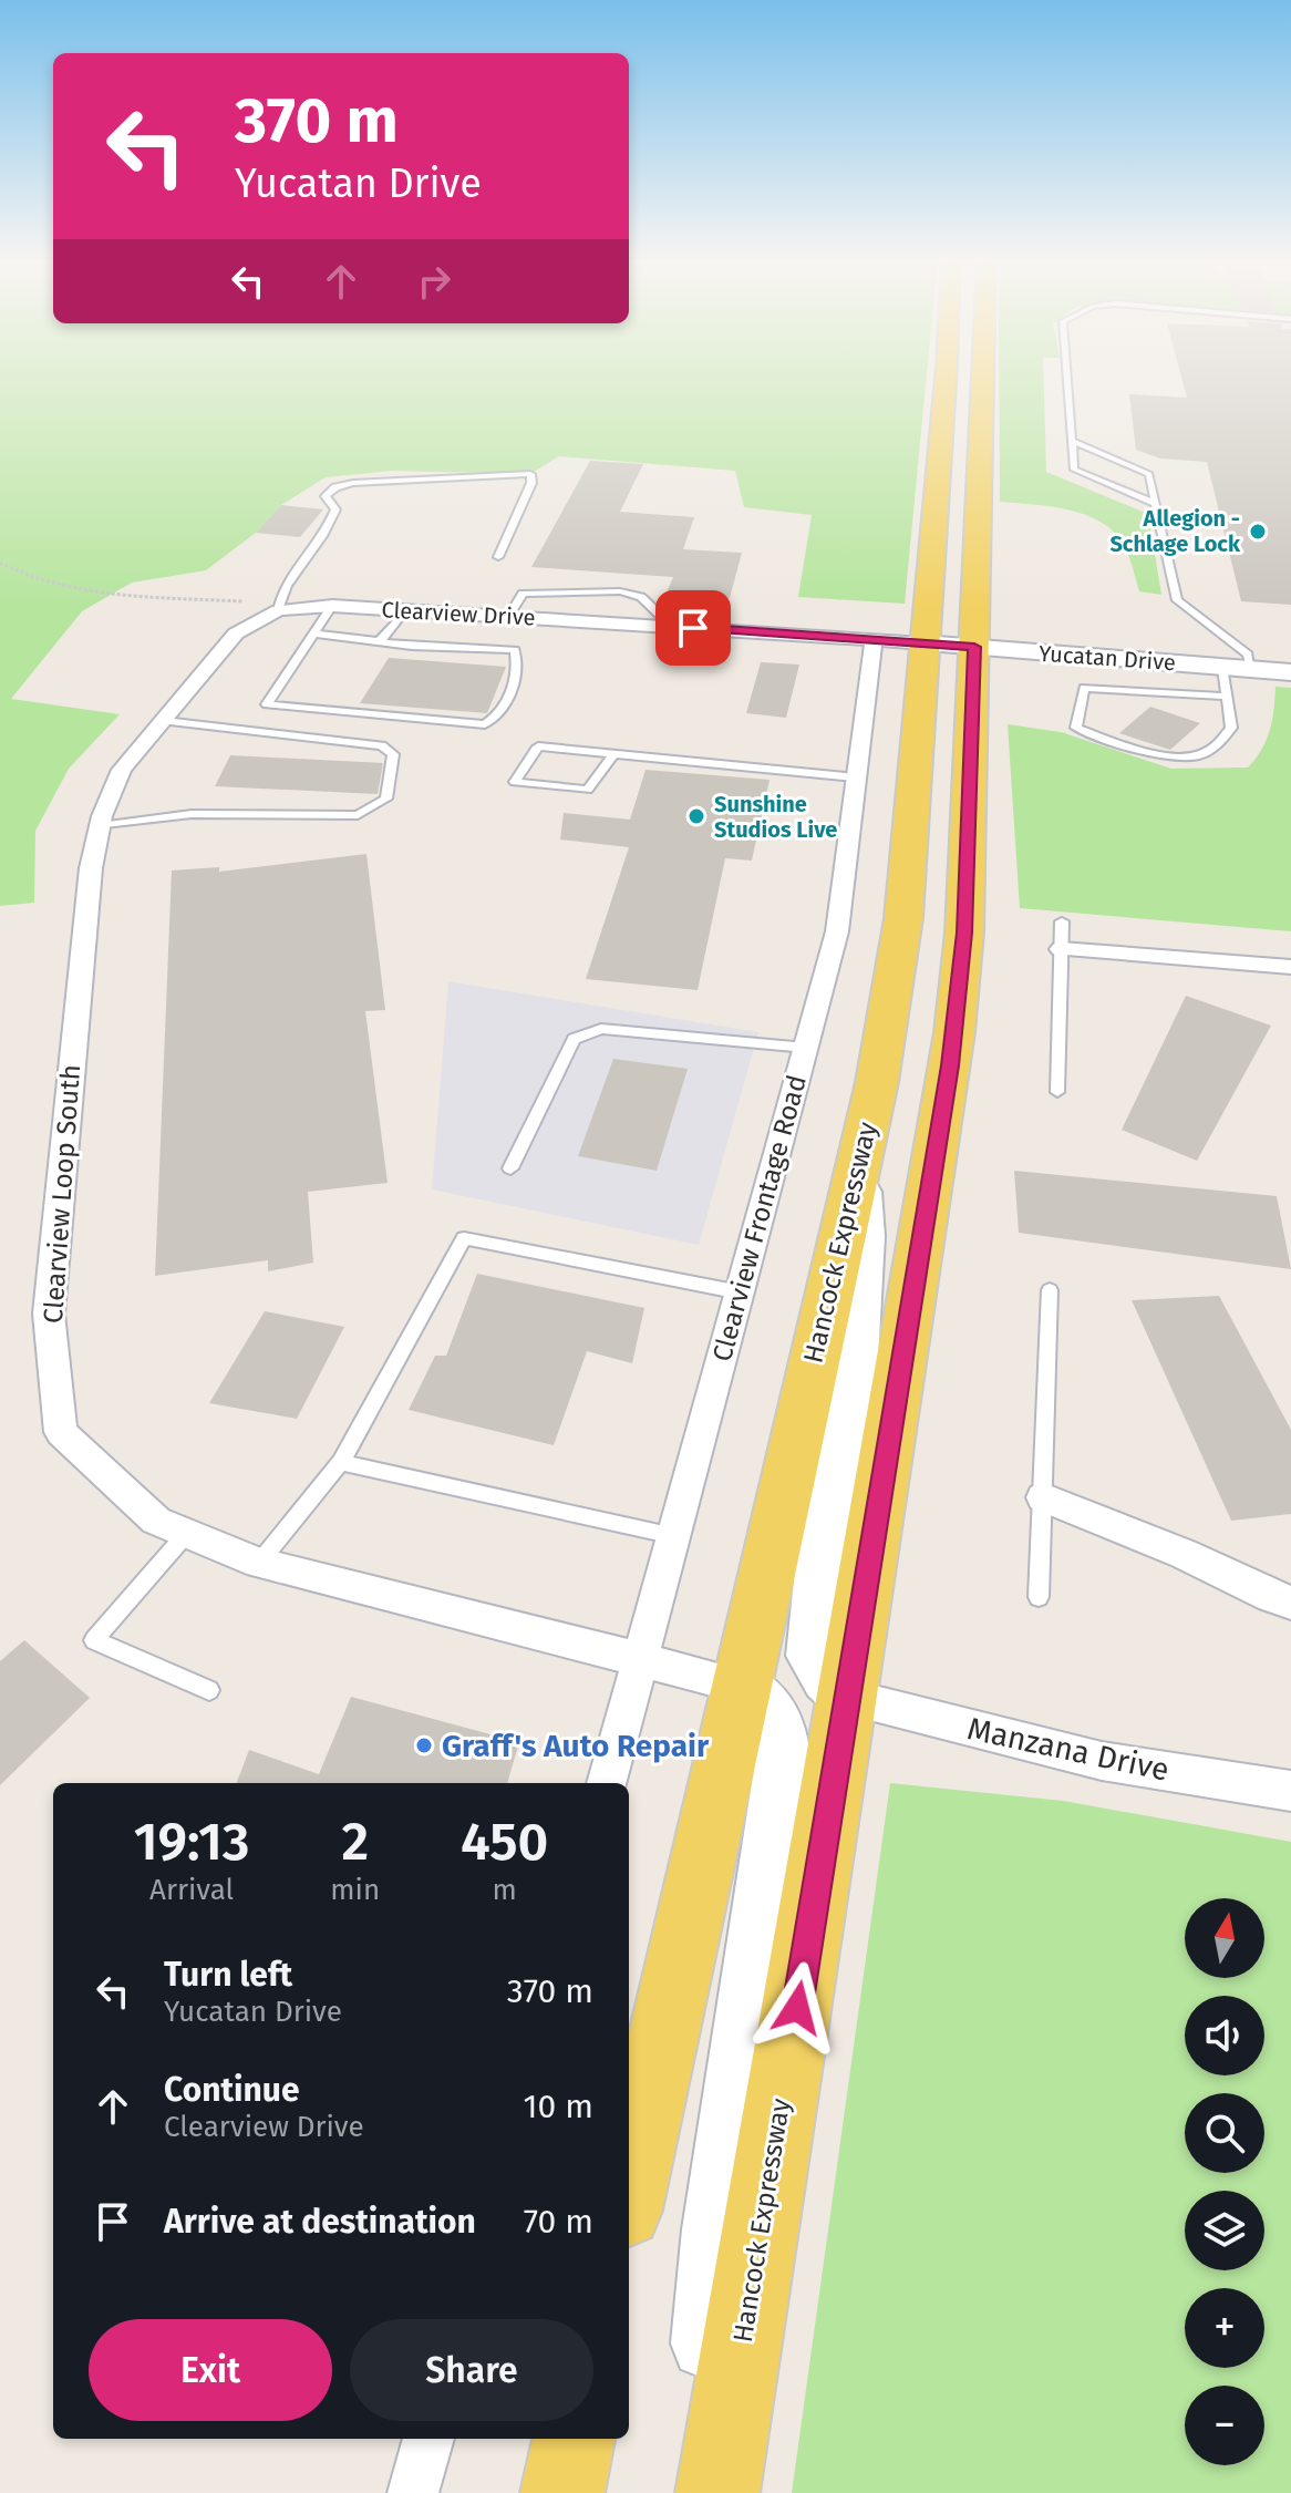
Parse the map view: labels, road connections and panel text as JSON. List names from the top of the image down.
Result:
{
  "streets": {
    "main road": ["Yucatan Drive", "Hancock Expressway"],
    "street": [
      "Clearview Drive",
      "Clearview Loop South",
      "Clearview Frontage Road",
      "Manzana Drive"
    ]
  },
  "crossings": [
    ["Clearview Drive", "Yucatan Drive"],
    ["Clearview Drive", "Clearview Loop South"],
    ["Clearview Drive", "Clearview Frontage Road"],
    ["Clearview Drive", "Hancock Expressway"],
    ["Yucatan Drive", "Hancock Expressway"],
    ["Clearview Loop South", "Clearview Frontage Road"],
    ["Clearview Loop South", "Hancock Expressway"],
    ["Hancock Expressway", "Manzana Drive"]
  ],
  "places": ["Allegion - Schlage Lock", "Sunshine Studios Live", "Graff's Auto Repair"],
  "north": "top",
  "page": {
    "turn": ["370 m", "Yucatan Drive"],
    "eta": [
      "19:13",
      "Arrival",
      "2",
      "min",
      "450",
      "m"
    ],
    "map_buttons": ["+", "−"],
    "list": [
      {
        "name": "Turn left",
        "note": "Yucatan Drive",
        "value": "370 m"
      },
      {
        "name": "Continue",
        "note": "Clearview Drive",
        "value": "10 m"
      },
      {
        "name": "Arrive at destination",
        "value": "70 m"
      }
    ],
    "buttons": ["Exit", "Share"]
  }
}
